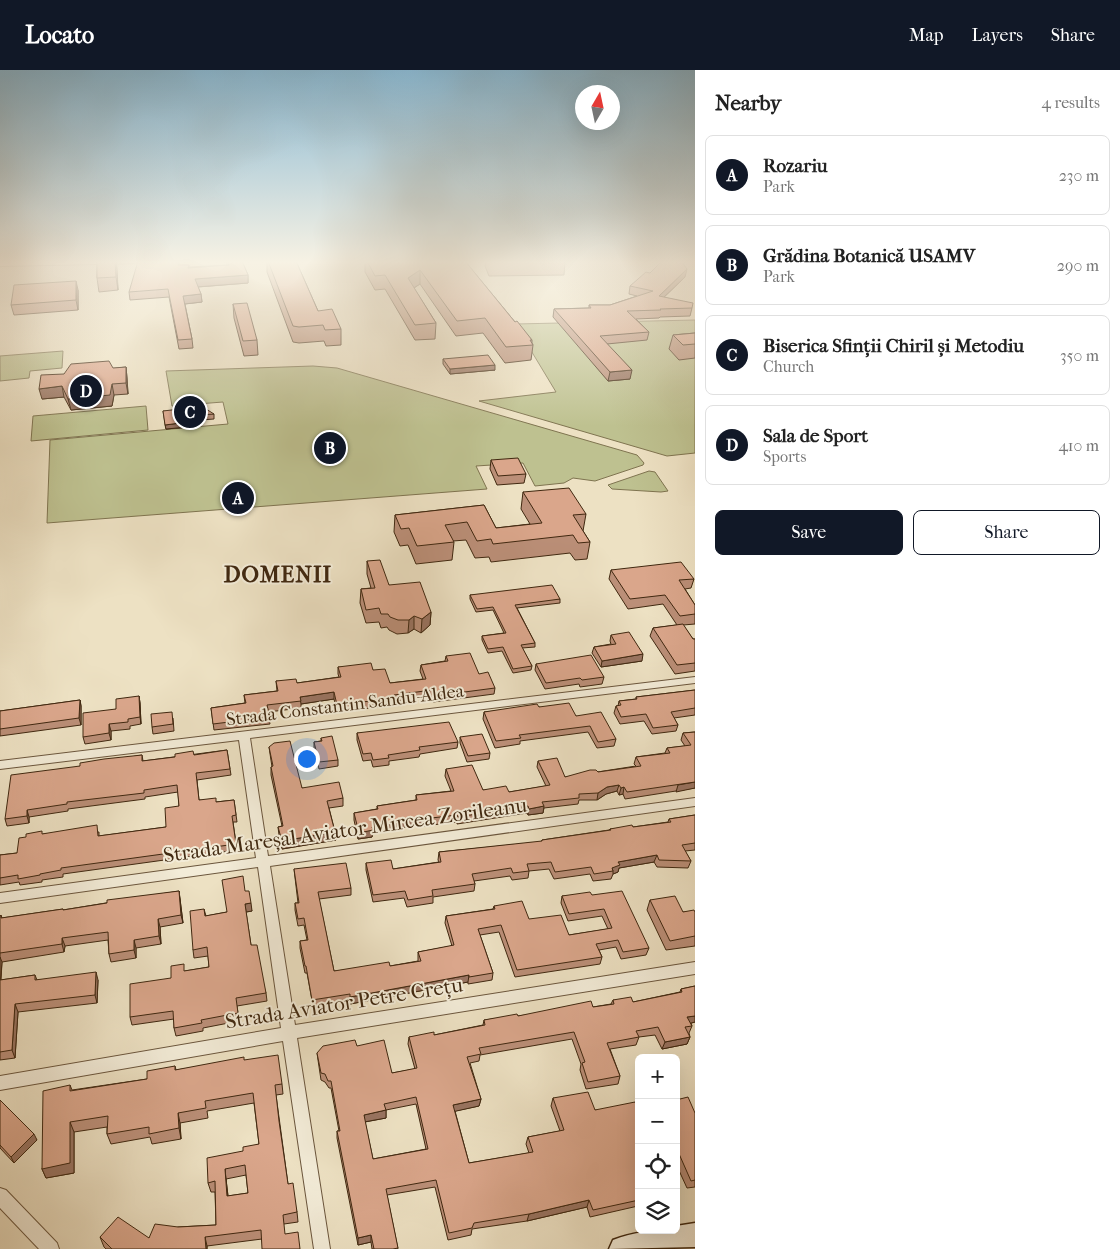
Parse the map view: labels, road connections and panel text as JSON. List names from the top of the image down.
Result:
{
  "streets": {
    "street": ["Strada Constantin Sandu-Aldea", "Strada Mareșal Aviator Mircea Zorileanu", "Strada Aviator Petre Crețu"]
  },
  "districts": ["DOMENII"],
  "north": "top",
  "page": {
    "header": "Locato",
    "nav": ["Map", "Layers", "Share"],
    "heading": ["Nearby", "4 results"],
    "list": [
      {
        "mark": "A",
        "name": "Rozariu",
        "note": "Park",
        "value": "230 m"
      },
      {
        "mark": "B",
        "name": "Grădina Botanică USAMV",
        "note": "Park",
        "value": "290 m"
      },
      {
        "mark": "C",
        "name": "Biserica Sfinții Chiril și Metodiu",
        "note": "Church",
        "value": "350 m"
      },
      {
        "mark": "D",
        "name": "Sala de Sport",
        "note": "Sports",
        "value": "410 m"
      }
    ],
    "pins": [
      "D",
      "C",
      "B",
      "A"
    ],
    "buttons": ["Save", "Share"],
    "map_buttons": ["+", "−"]
  }
}
